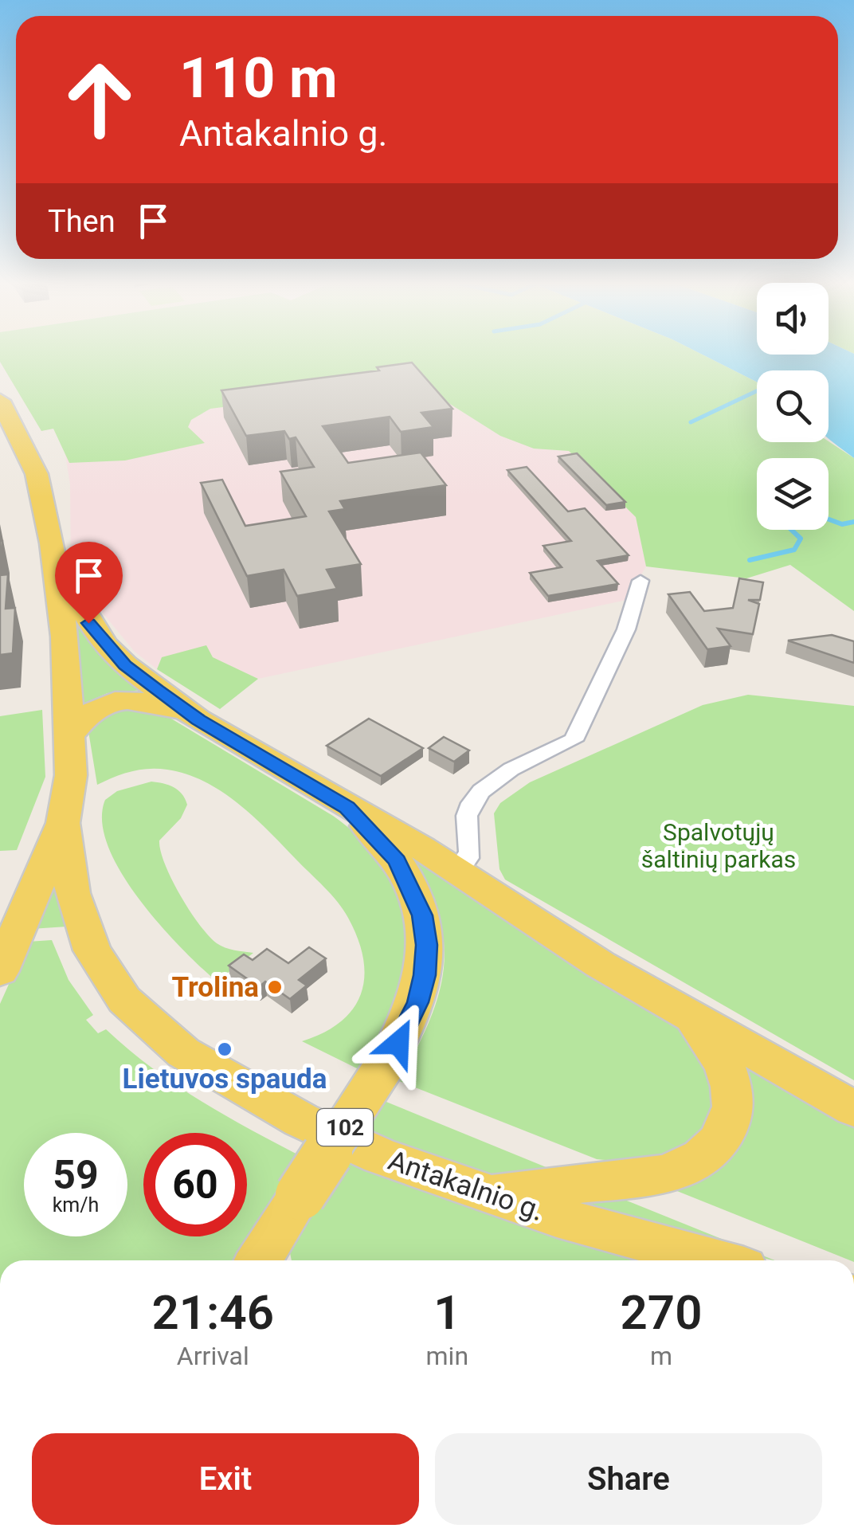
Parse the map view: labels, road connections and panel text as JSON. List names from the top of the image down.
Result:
{
  "streets": {
    "main road": ["102", "Antakalnio g."]
  },
  "crossings": [
    ["102", "Antakalnio g."]
  ],
  "parks": ["Spalvotųjų šaltinių parkas"],
  "places": ["Trolina", "Lietuvos spauda"],
  "page": {
    "turn": ["110 m", "Antakalnio g."],
    "then": "Then",
    "speed": "59 km/h",
    "limit": "60",
    "eta": [
      "21:46",
      "Arrival",
      "1",
      "min",
      "270",
      "m"
    ],
    "buttons": ["Exit", "Share"]
  }
}
